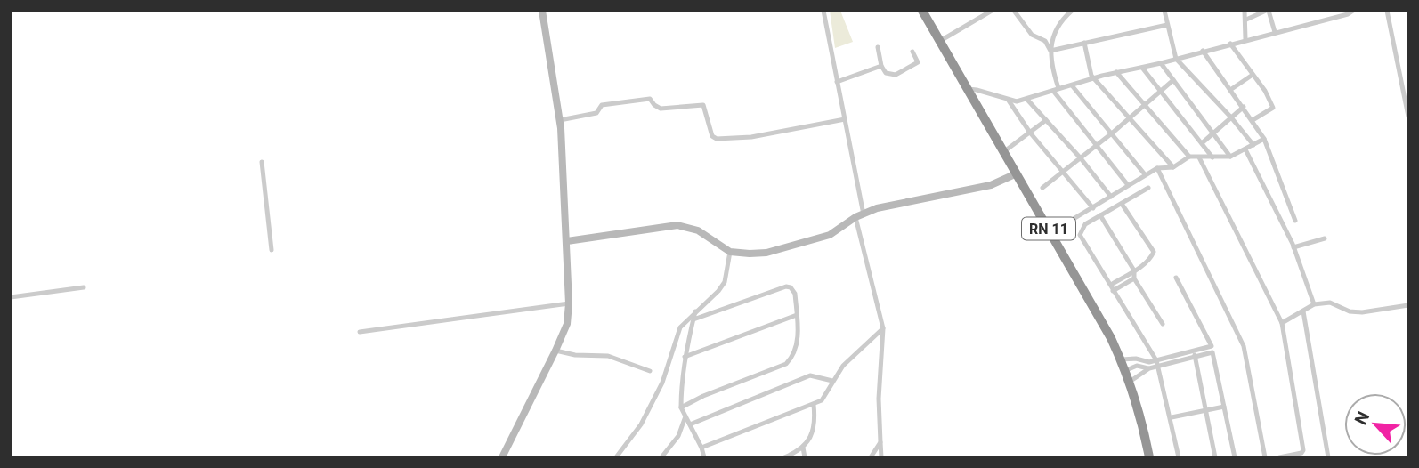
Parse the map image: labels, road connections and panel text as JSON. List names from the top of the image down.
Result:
{
  "streets": {
    "highway": ["RN 11"]
  },
  "north": "top left"
}
